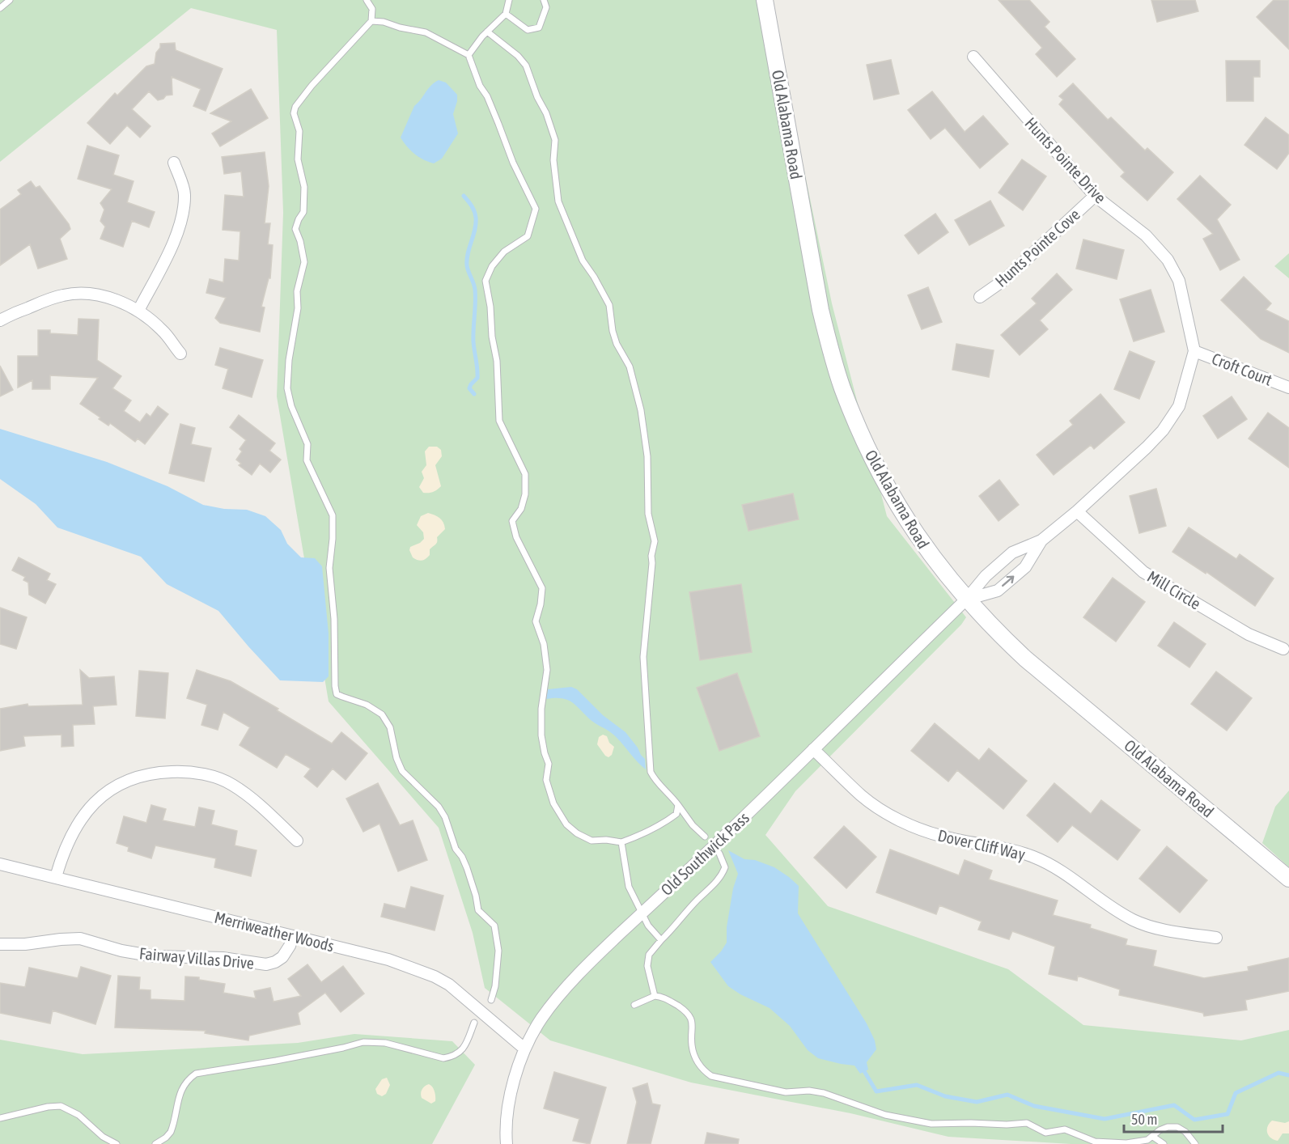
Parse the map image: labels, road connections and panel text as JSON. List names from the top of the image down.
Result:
{
  "streets": {
    "main road": ["Old Alabama Road"],
    "street": [
      "Hunts Pointe Drive",
      "Hunts Pointe Cove",
      "Croft Court",
      "Mill Circle",
      "Dover Cliff Way",
      "Old Southwick Pass",
      "Merriweather Woods",
      "Fairway Villas Drive"
    ]
  },
  "crossings": [
    ["Old Alabama Road", "Hunts Pointe Drive"],
    ["Old Alabama Road", "Old Southwick Pass"],
    ["Hunts Pointe Drive", "Hunts Pointe Cove"],
    ["Hunts Pointe Drive", "Croft Court"],
    ["Hunts Pointe Drive", "Mill Circle"],
    ["Hunts Pointe Drive", "Old Southwick Pass"],
    ["Dover Cliff Way", "Old Southwick Pass"],
    ["Old Southwick Pass", "Merriweather Woods"],
    ["Merriweather Woods", "Fairway Villas Drive"]
  ],
  "scale_bar": "50 m"
}
